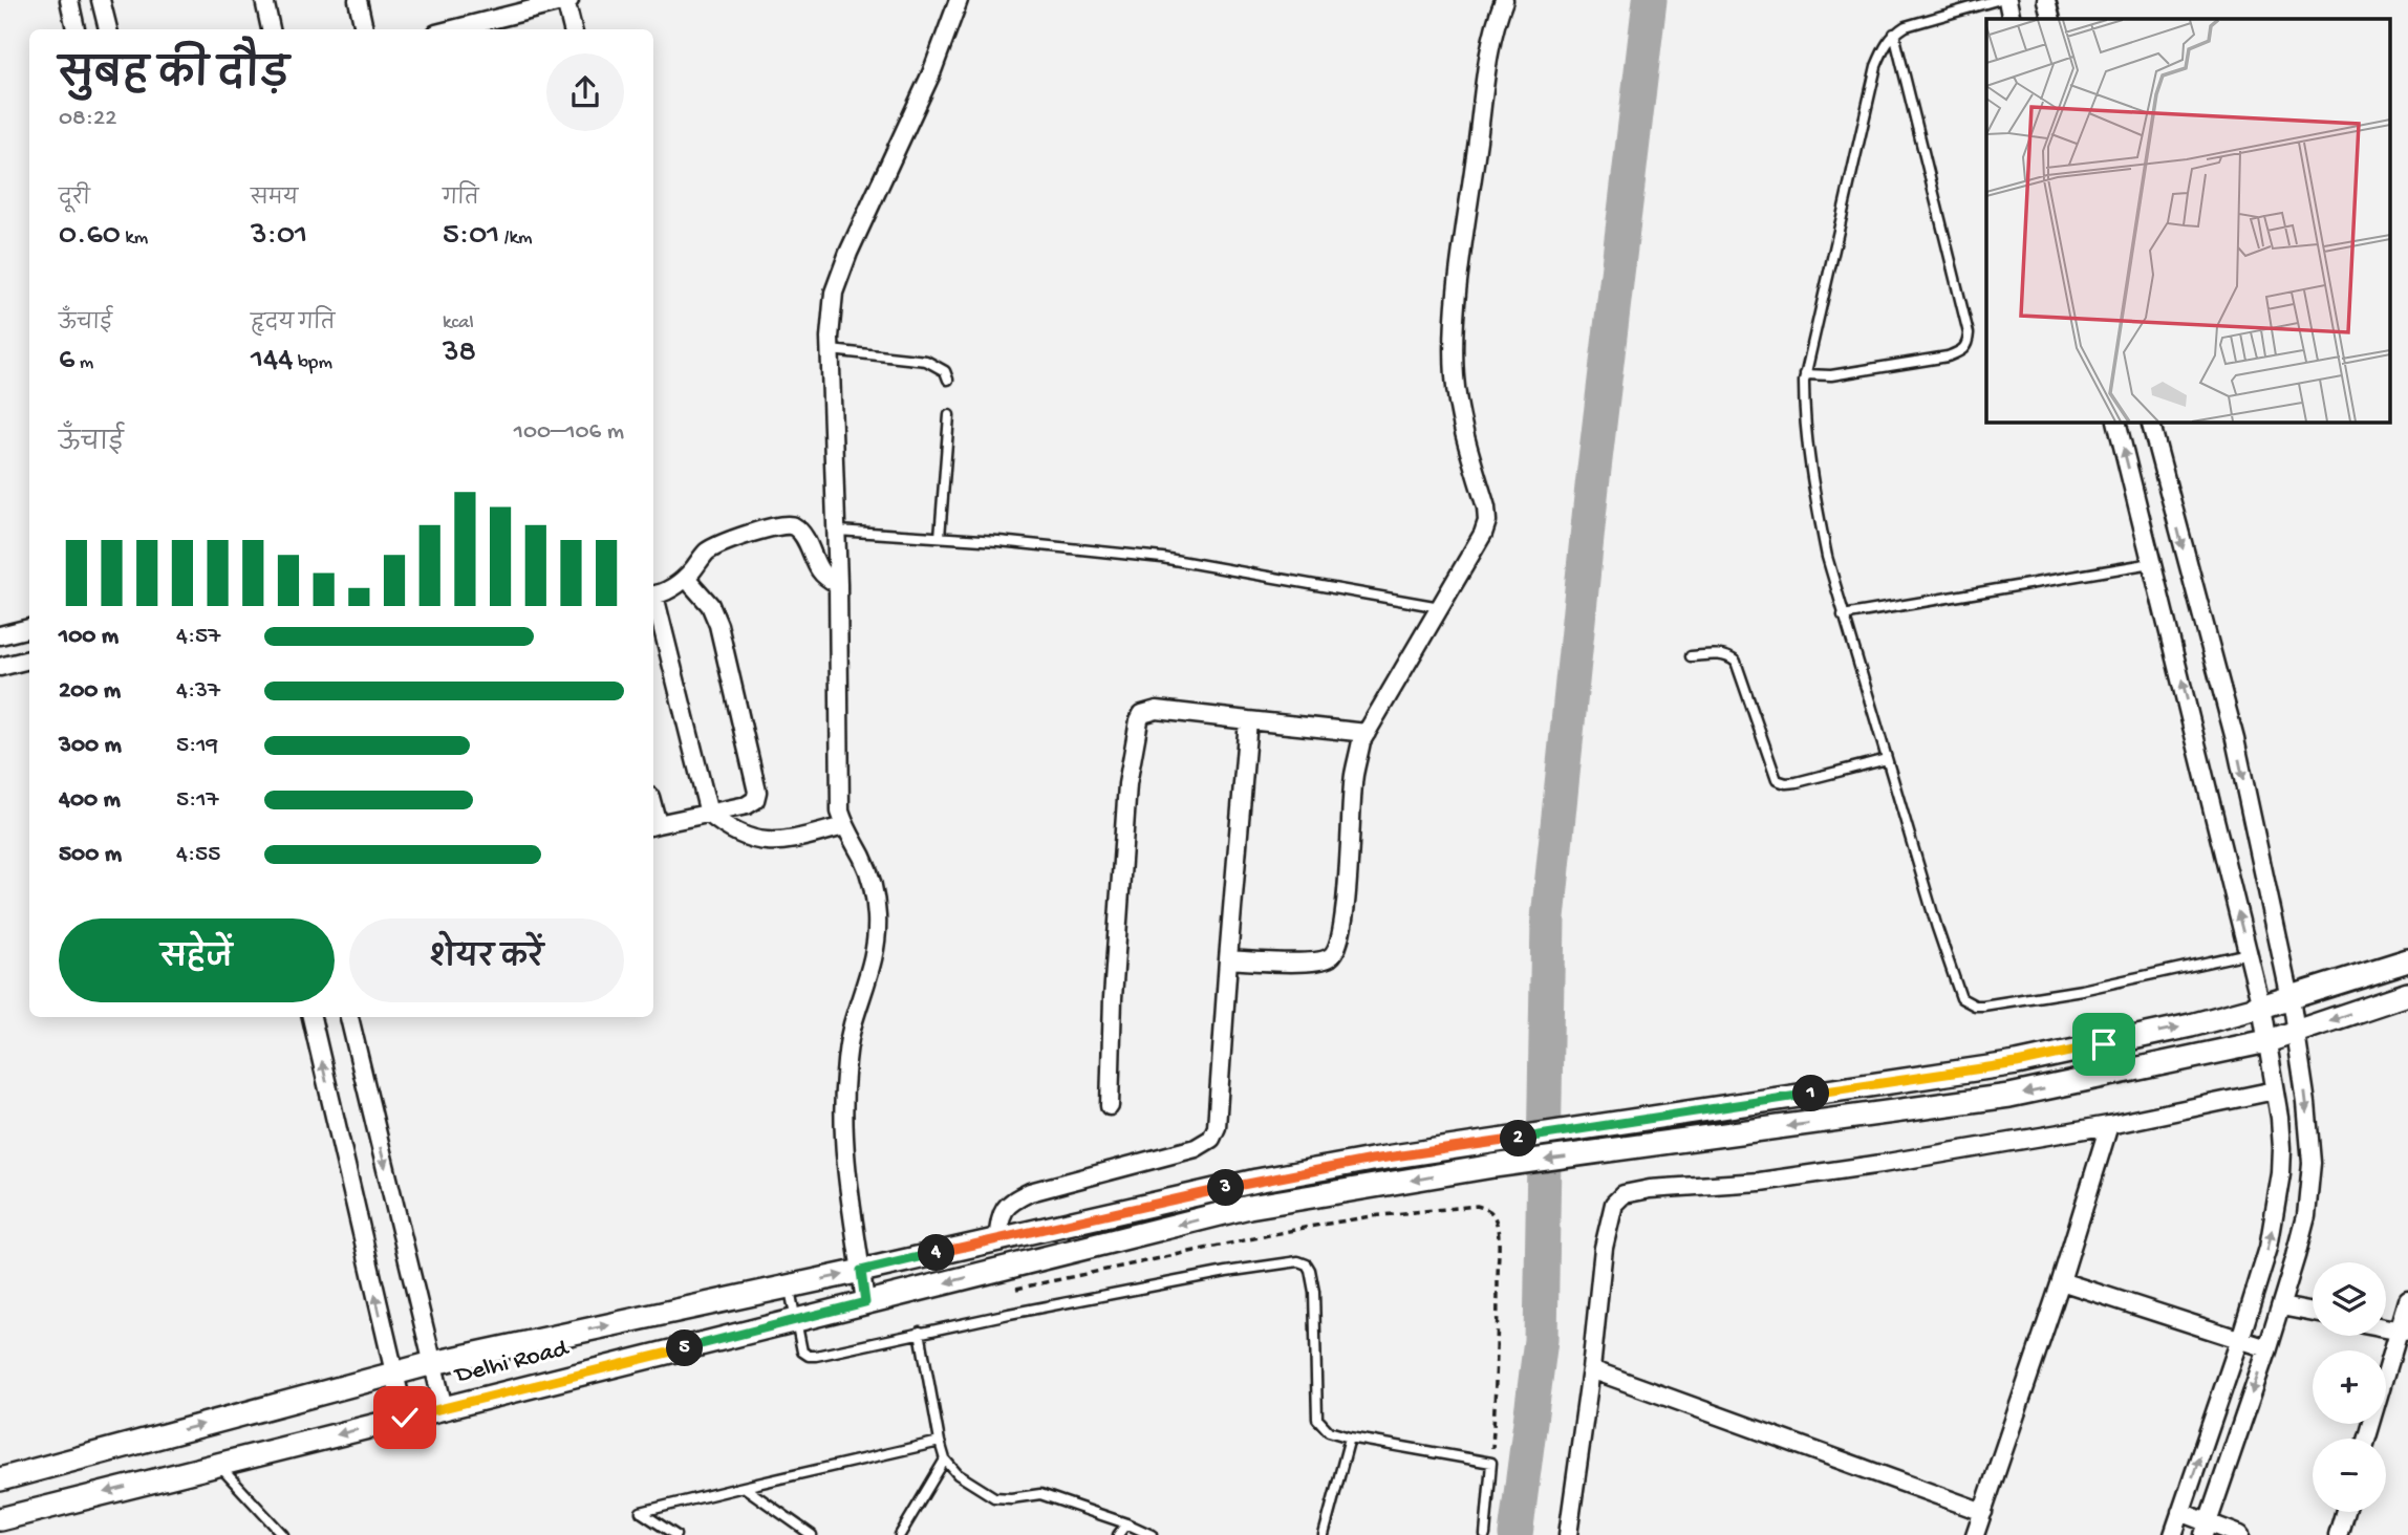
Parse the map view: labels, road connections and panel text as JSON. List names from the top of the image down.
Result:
{
  "streets": {
    "main road": ["Delhi Road"]
  },
  "page": {
    "heading": ["सुबह की दौड़", "08:22"],
    "stats": [
      ["दूरी", "0.60 km"],
      ["समय", "3:01"],
      ["गति", "5:01 /km"],
      ["ऊँचाई", "6 m"],
      ["हृदय गति", "144 bpm"],
      ["kcal", "38"]
    ],
    "chart": ["ऊँचाई", "100–106 m"],
    "list": [
      {
        "name": "100 m",
        "note": "4:57"
      },
      {
        "name": "200 m",
        "note": "4:37"
      },
      {
        "name": "300 m",
        "note": "5:19"
      },
      {
        "name": "400 m",
        "note": "5:17"
      },
      {
        "name": "500 m",
        "note": "4:55"
      }
    ],
    "buttons": ["सहेजें", "शेयर करें"],
    "pins": [
      "1",
      "2",
      "3",
      "4",
      "5"
    ],
    "map_buttons": ["+", "−"]
  }
}
